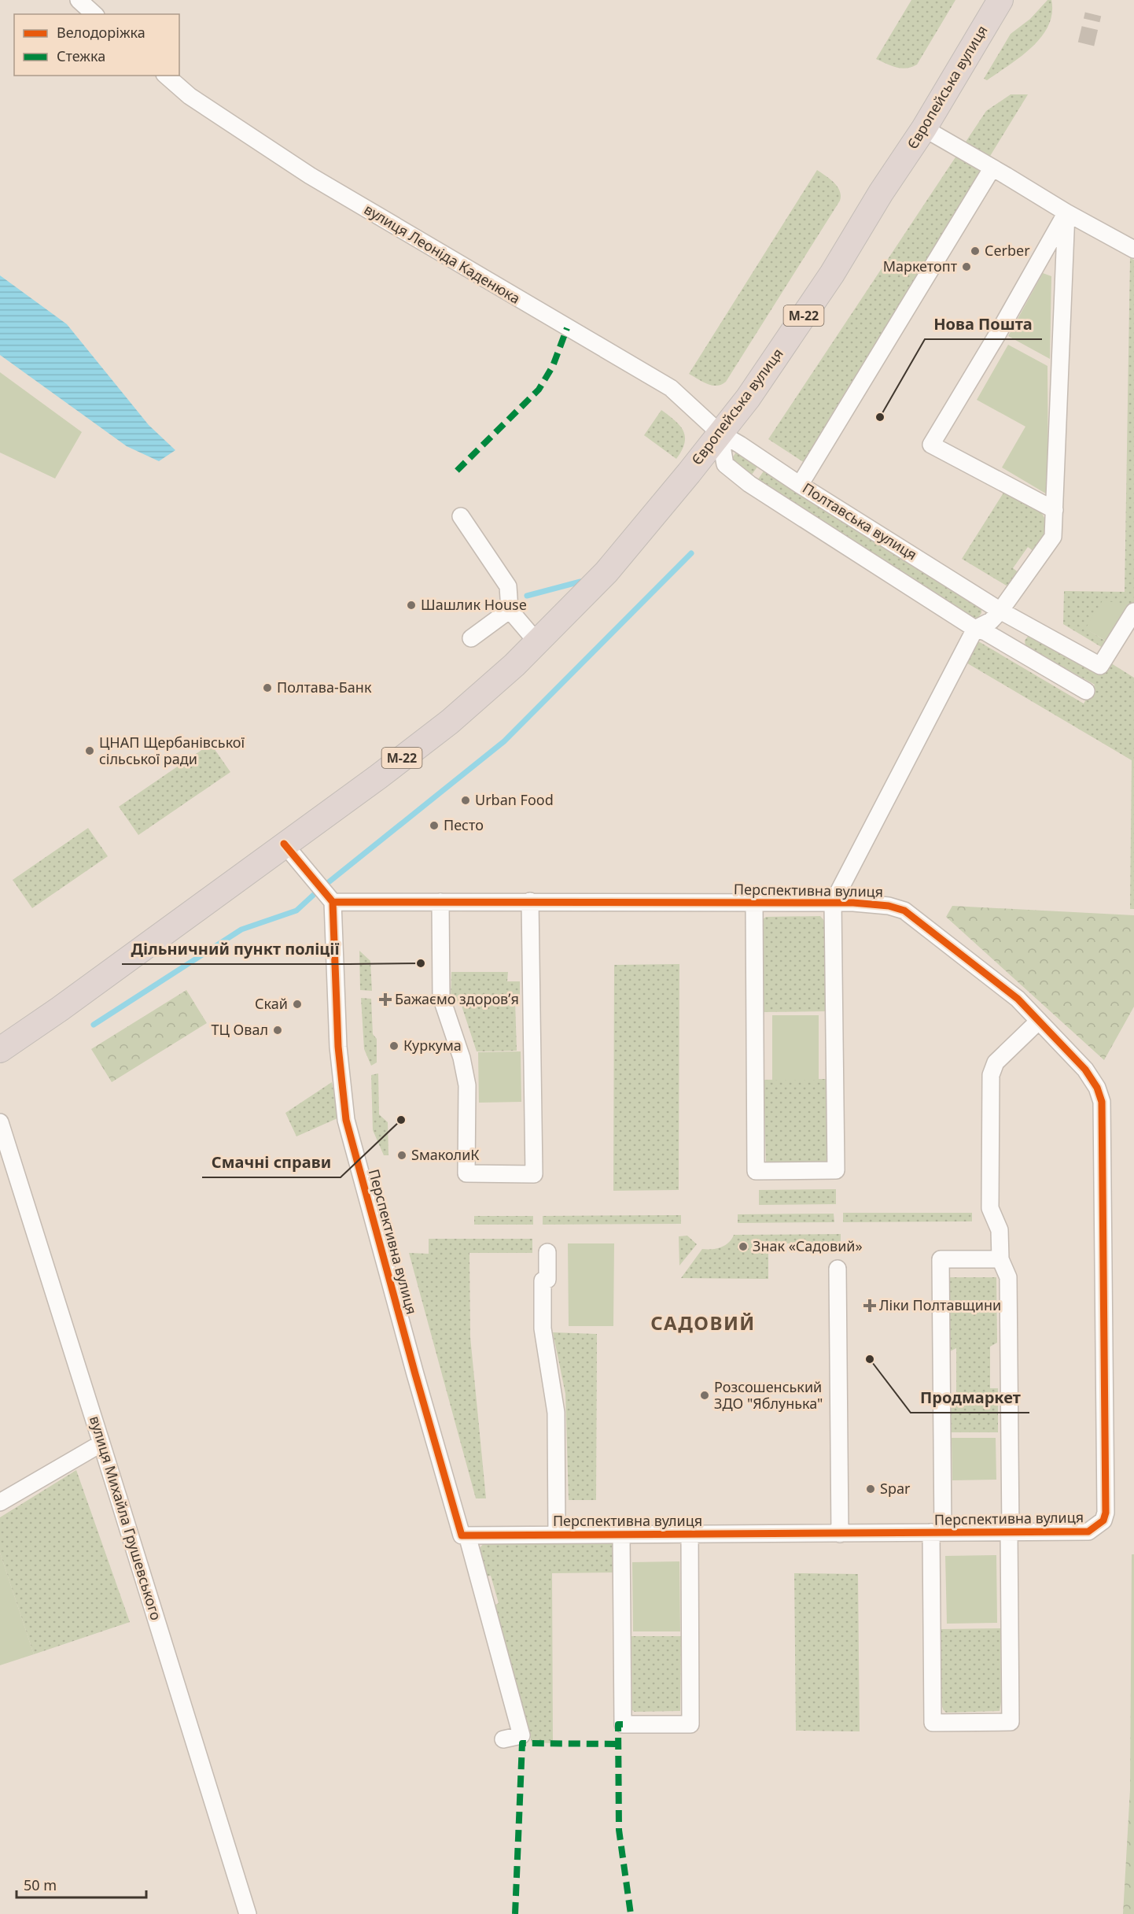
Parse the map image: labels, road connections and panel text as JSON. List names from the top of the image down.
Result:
{
  "streets": {
    "highway": ["Європейська вулиця", "М-22"],
    "street": [
      "вулиця Леоніда Каденюка",
      "Полтавська вулиця",
      "Перспективна вулиця",
      "вулиця Михайла Грушевського"
    ]
  },
  "crossings": [
    ["Європейська вулиця", "вулиця Леоніда Каденюка"],
    ["Європейська вулиця", "М-22"],
    ["Європейська вулиця", "Полтавська вулиця"],
    ["вулиця Леоніда Каденюка", "Полтавська вулиця"]
  ],
  "districts": ["САДОВИЙ"],
  "places": {
    "other": [
      "Cerber",
      "Маркетопт",
      "Нова Пошта",
      "Шашлик House",
      "Полтава-Банк",
      "ЦНАП Щербанівської сільської ради",
      "Urban Food",
      "Песто",
      "Дільничний пункт поліції",
      "Скай",
      "ТЦ Овал",
      "Куркума",
      "Смачні справи",
      "SмаколиК",
      "Знак «Садовий»",
      "Продмаркет",
      "Розсошенський ЗДО \"Яблунька\"",
      "Spar"
    ],
    "health": ["Бажаємо здоровʼя", "Ліки Полтавщини"]
  },
  "legend": ["Велодоріжка", "Стежка"],
  "scale_bar": "50 m"
}
